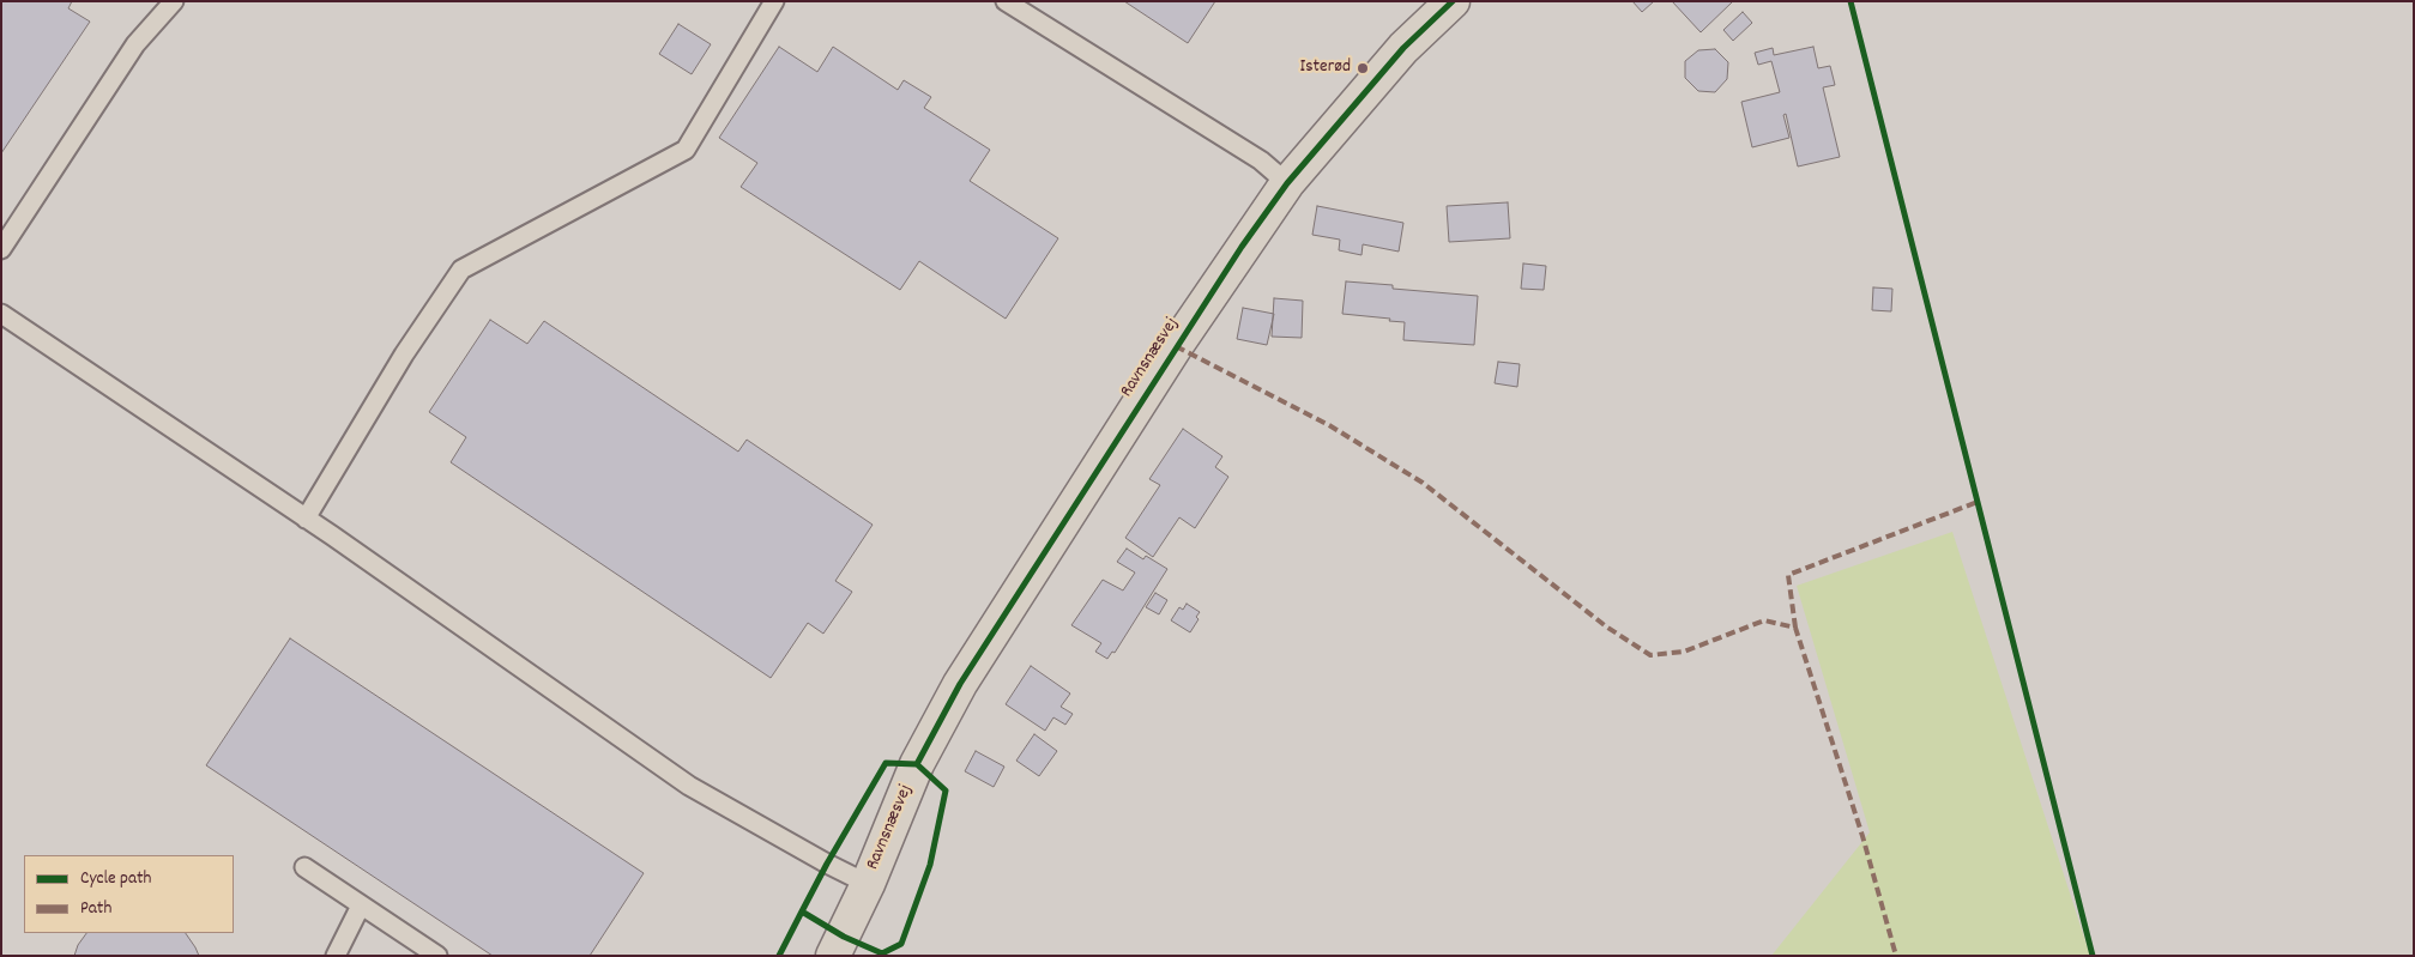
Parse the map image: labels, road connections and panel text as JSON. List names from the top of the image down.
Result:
{
  "streets": {
    "main road": ["Ravnsnæsvej"]
  },
  "places": ["Isterød"],
  "legend": ["Cycle path", "Path"]
}
